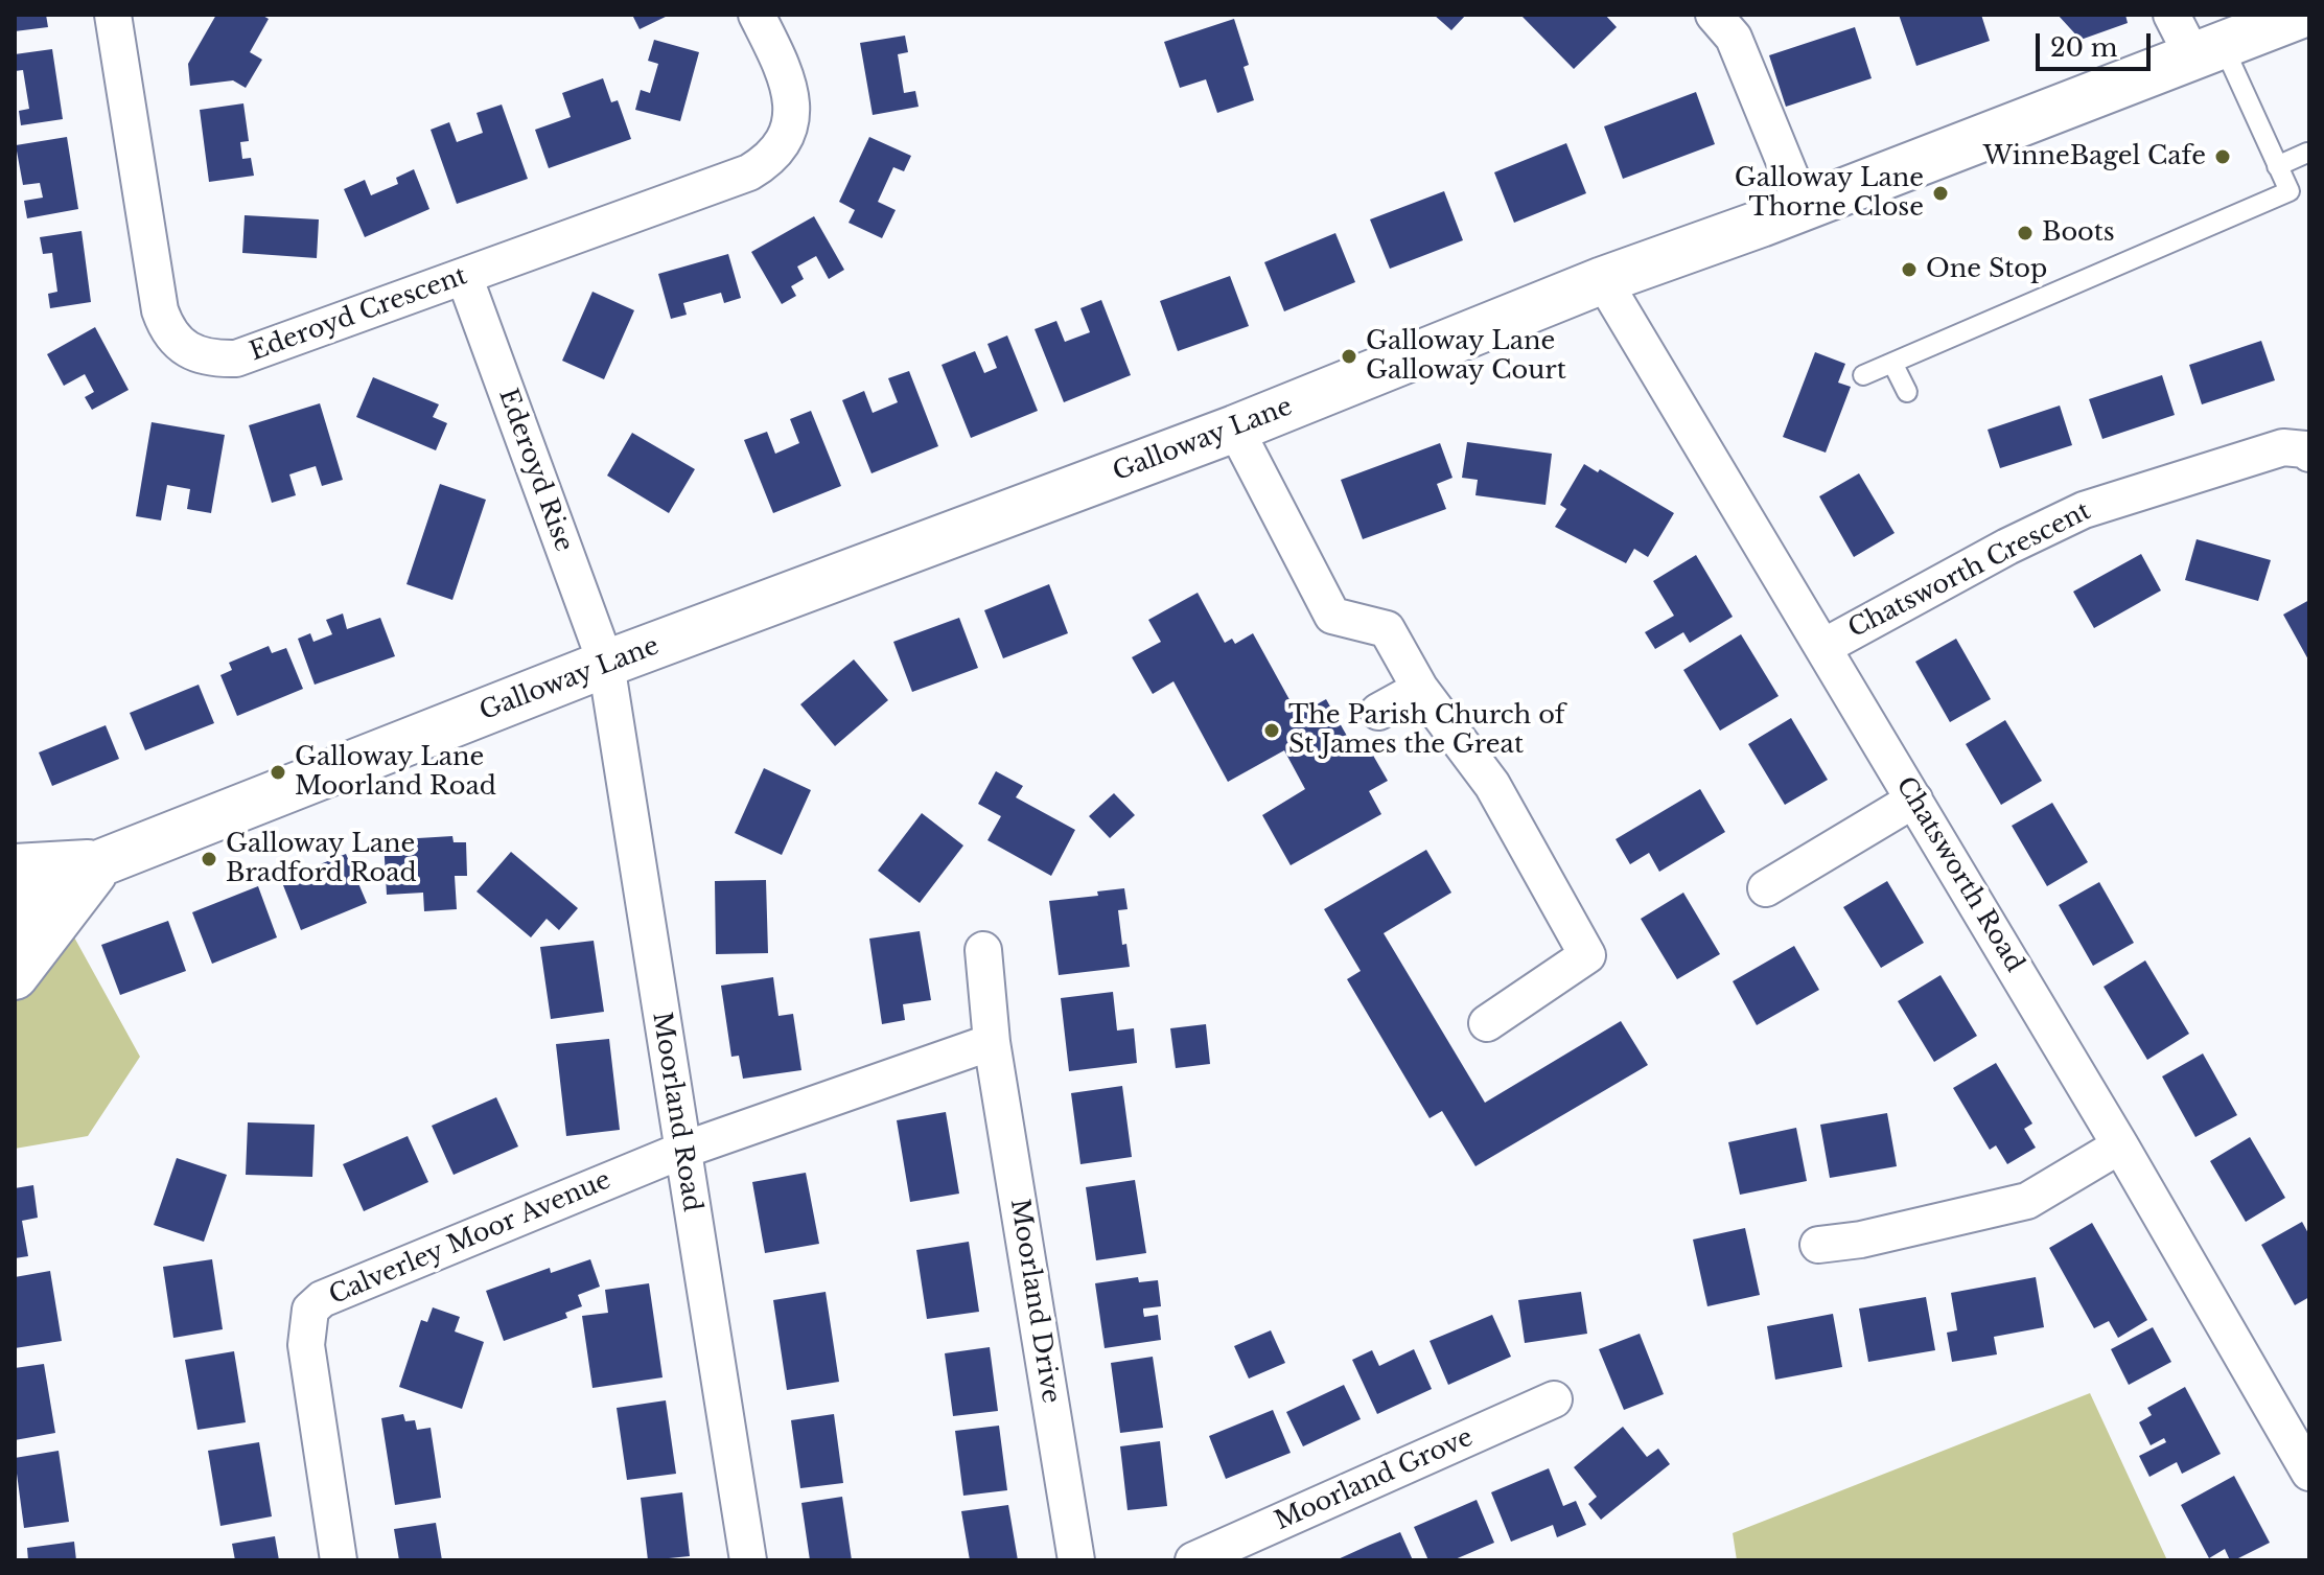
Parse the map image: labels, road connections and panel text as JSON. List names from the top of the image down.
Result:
{
  "streets": {
    "main road": ["Galloway Lane"],
    "street": [
      "Ederoyd Crescent",
      "Ederoyd Rise",
      "Chatsworth Crescent",
      "Chatsworth Road",
      "Moorland Road",
      "Calverley Moor Avenue",
      "Moorland Drive",
      "Moorland Grove"
    ]
  },
  "crossings": [
    ["Ederoyd Crescent", "Ederoyd Rise"],
    ["Galloway Lane", "Ederoyd Rise"],
    ["Galloway Lane", "Chatsworth Road"],
    ["Galloway Lane", "Moorland Road"],
    ["Ederoyd Rise", "Moorland Road"],
    ["Chatsworth Crescent", "Chatsworth Road"],
    ["Moorland Road", "Calverley Moor Avenue"]
  ],
  "places": [
    "WinneBagel Cafe",
    "Galloway Lane Thorne Close",
    "Boots",
    "One Stop",
    "Galloway Lane Galloway Court",
    "The Parish Church of St James the Great",
    "Galloway Lane Moorland Road",
    "Galloway Lane Bradford Road"
  ],
  "scale_bar": "20 m"
}
